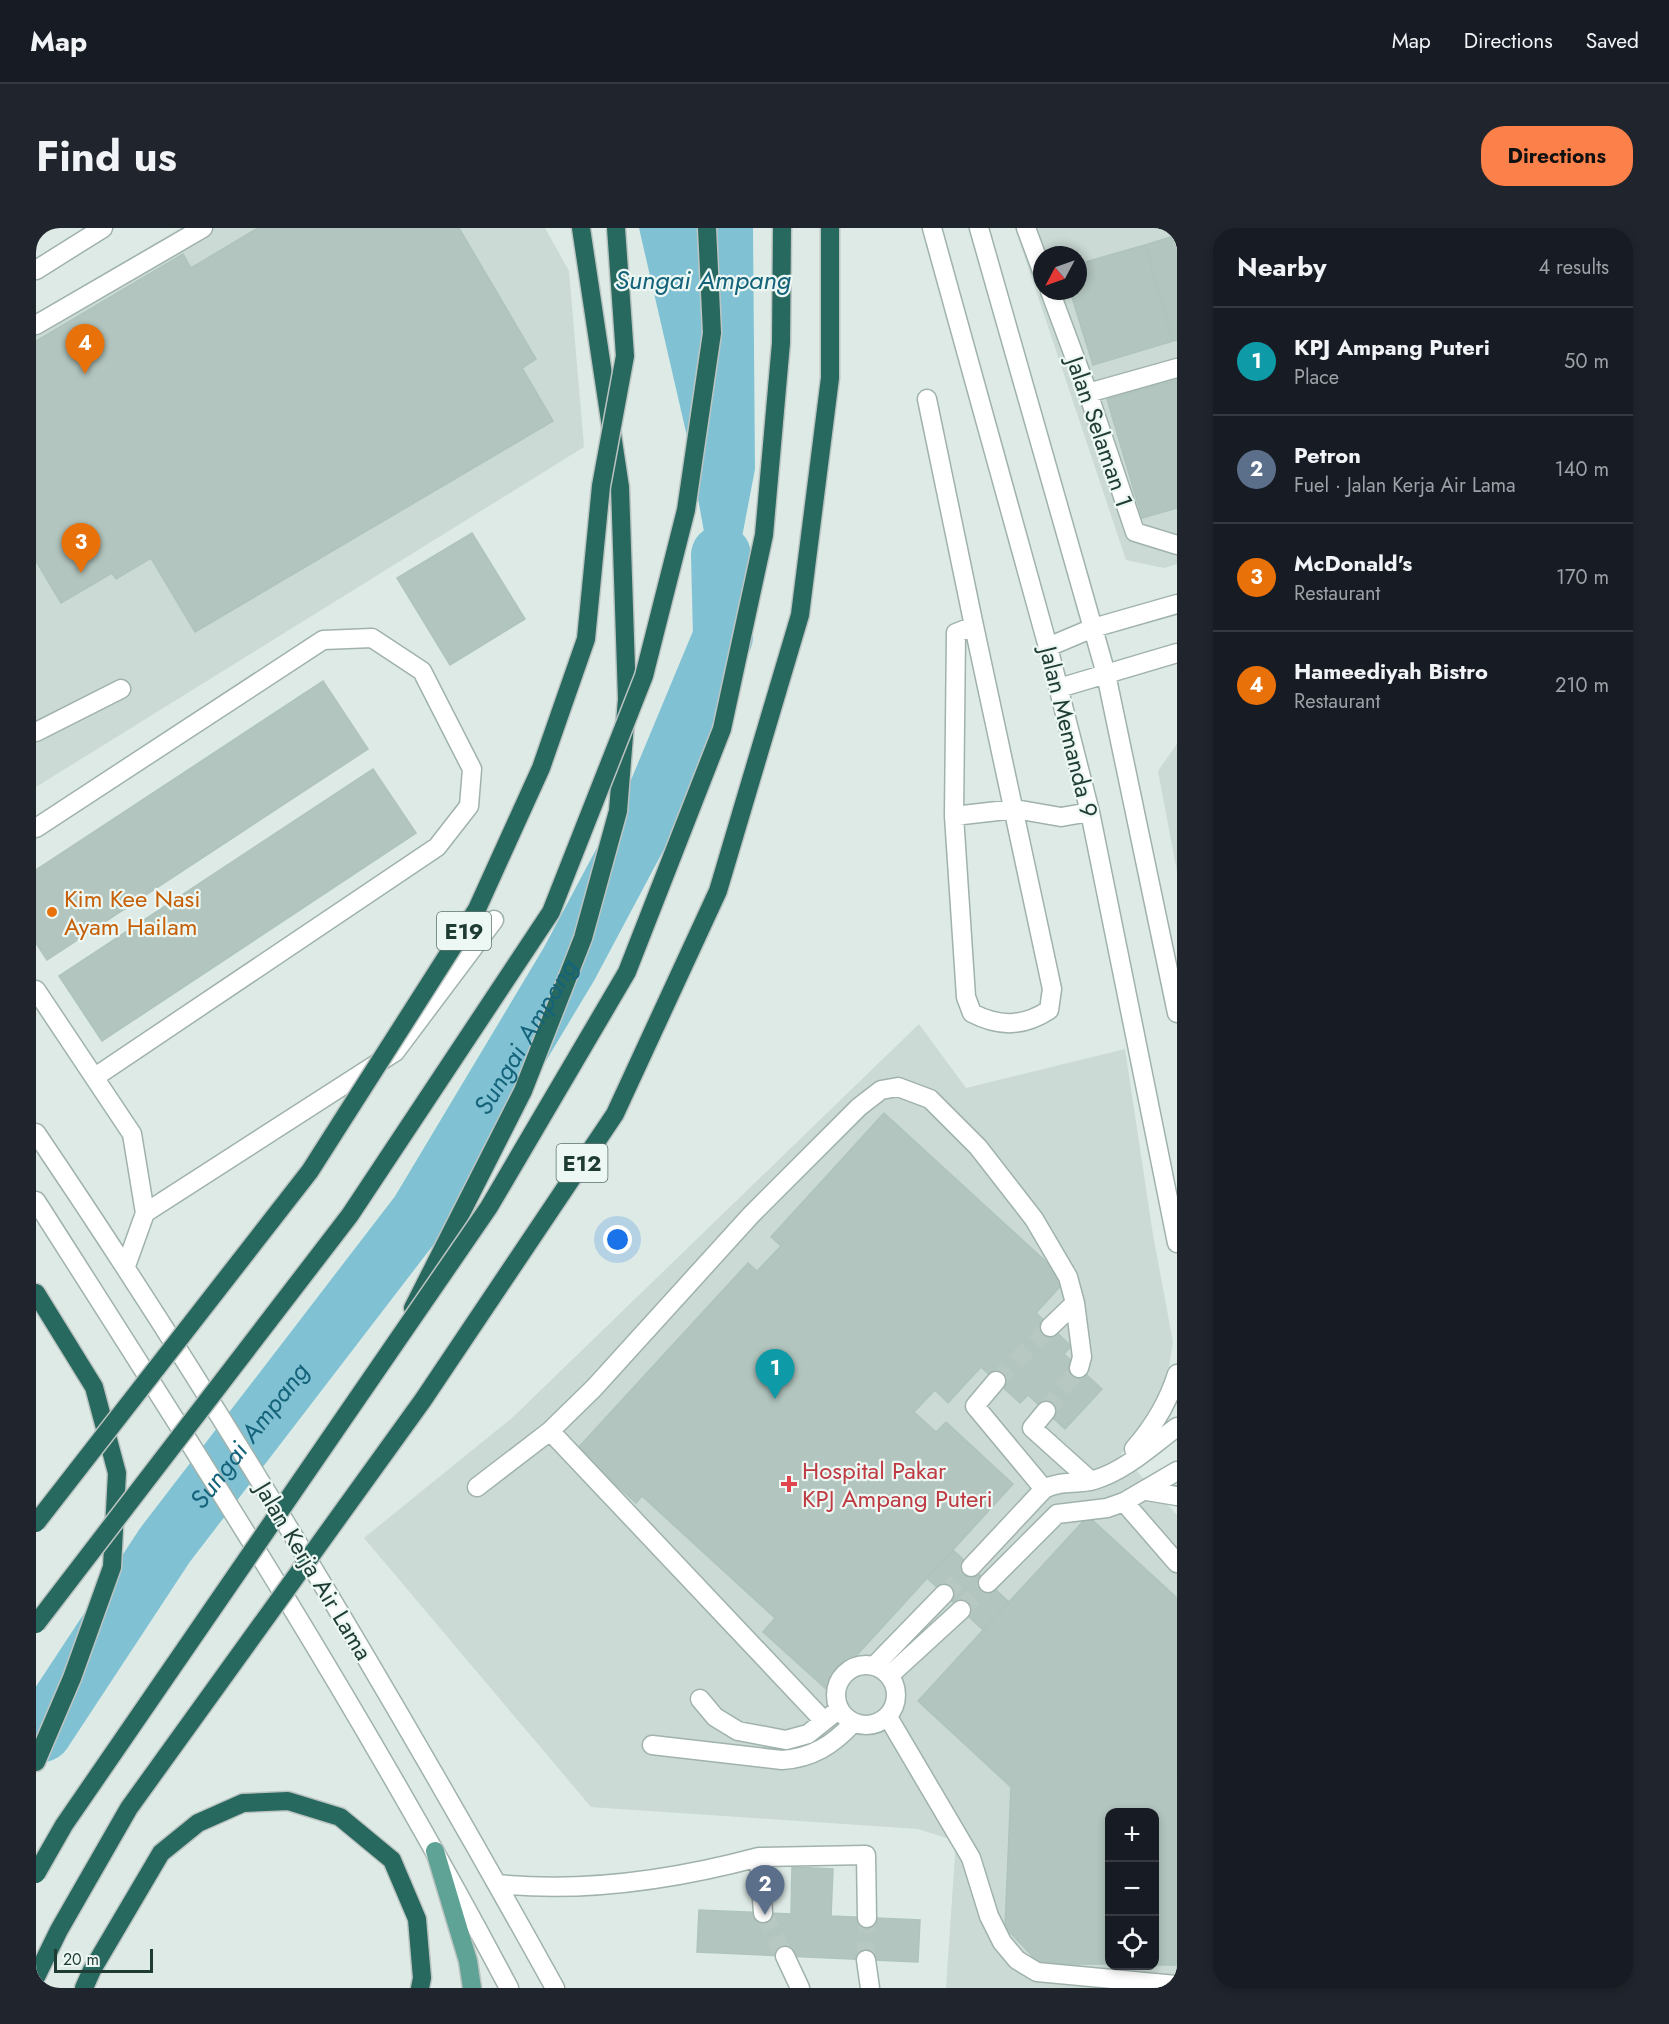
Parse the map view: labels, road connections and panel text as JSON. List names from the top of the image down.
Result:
{
  "streets": {
    "highway": ["E19", "E12"],
    "street": ["Jalan Selaman 1", "Jalan Memanda 9", "Jalan Kerja Air Lama"]
  },
  "water": ["Sungai Ampang"],
  "places": {
    "other": ["Kim Kee Nasi Ayam Hailam"],
    "health": ["Hospital Pakar KPJ Ampang Puteri"]
  },
  "scale_bar": "20 m",
  "north": "bottom left",
  "page": {
    "header": "Map",
    "nav": ["Map", "Directions", "Saved"],
    "title": "Find us",
    "buttons": "Directions",
    "heading": ["Nearby", "4 results"],
    "list": [
      {
        "mark": "1",
        "name": "KPJ Ampang Puteri",
        "note": "Place",
        "value": "50 m"
      },
      {
        "mark": "2",
        "name": "Petron",
        "note": "Fuel · Jalan Kerja Air Lama",
        "value": "140 m"
      },
      {
        "mark": "3",
        "name": "McDonald's",
        "note": "Restaurant",
        "value": "170 m"
      },
      {
        "mark": "4",
        "name": "Hameediyah Bistro",
        "note": "Restaurant",
        "value": "210 m"
      }
    ],
    "pins": [
      "4",
      "3",
      "1",
      "2"
    ],
    "map_buttons": ["+", "−"],
    "scale": "20 m"
  }
}
